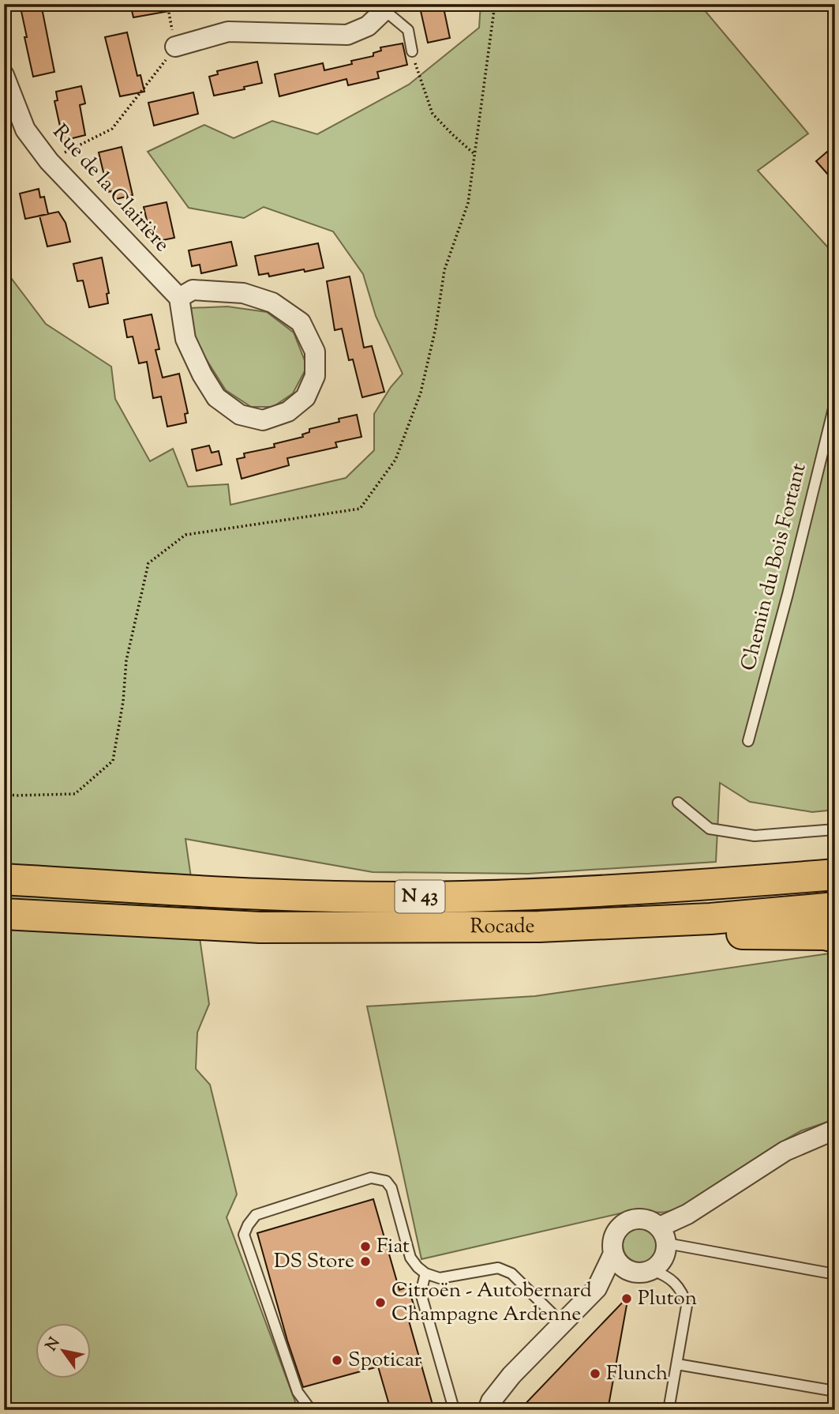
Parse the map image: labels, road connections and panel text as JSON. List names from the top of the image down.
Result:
{
  "streets": {
    "highway": ["N 43", "Rocade"],
    "street": ["Rue de la Clairière"],
    "lane": ["Chemin du Bois Fortant"]
  },
  "places": [
    "Fiat",
    "DS Store",
    "Pluton",
    "Citroën - Autobernard Champagne Ardenne",
    "Spoticar",
    "Flunch"
  ],
  "north": "top left"
}
